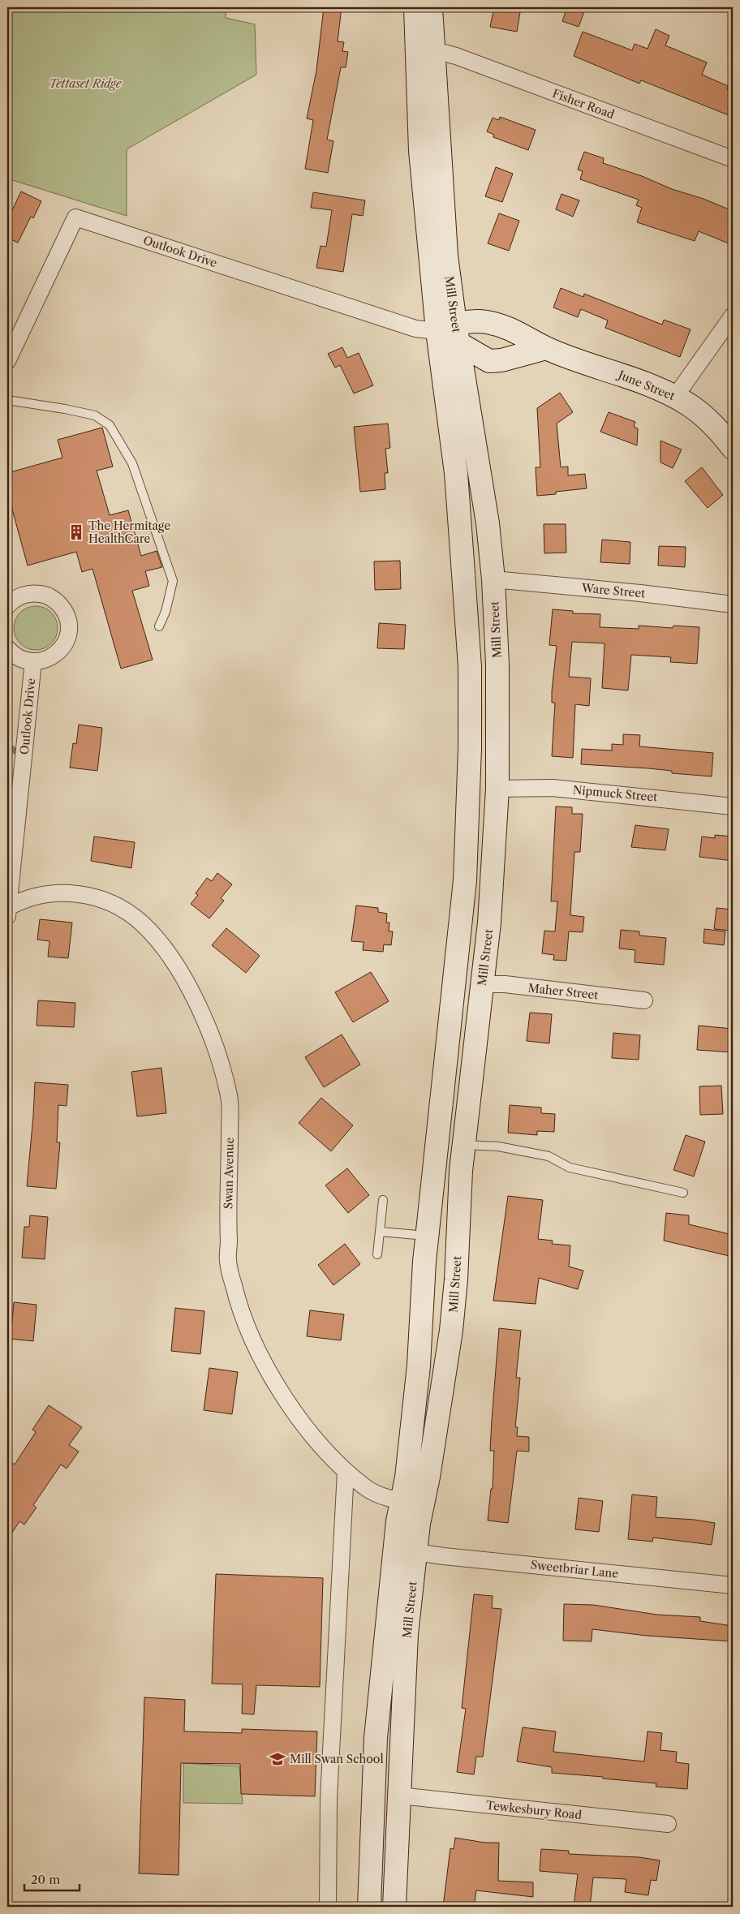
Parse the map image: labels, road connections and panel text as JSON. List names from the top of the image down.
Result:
{
  "streets": {
    "main road": ["Mill Street", "June Street"],
    "street": [
      "Fisher Road",
      "Outlook Drive",
      "Ware Street",
      "Nipmuck Street",
      "Maher Street",
      "Swan Avenue",
      "Sweetbriar Lane",
      "Tewkesbury Road"
    ]
  },
  "crossings": [
    ["Fisher Road", "Mill Street"],
    ["Outlook Drive", "Mill Street"],
    ["Outlook Drive", "June Street"],
    ["Outlook Drive", "Swan Avenue"],
    ["Mill Street", "June Street"],
    ["Mill Street", "Ware Street"],
    ["Mill Street", "Nipmuck Street"],
    ["Mill Street", "Maher Street"],
    ["Mill Street", "Swan Avenue"],
    ["Mill Street", "Sweetbriar Lane"],
    ["Mill Street", "Tewkesbury Road"]
  ],
  "parks": ["Tettaset Ridge"],
  "places": {
    "building": ["The Hermitage HealthCare"],
    "school or university": ["Mill Swan School"]
  },
  "scale_bar": "20 m"
}
